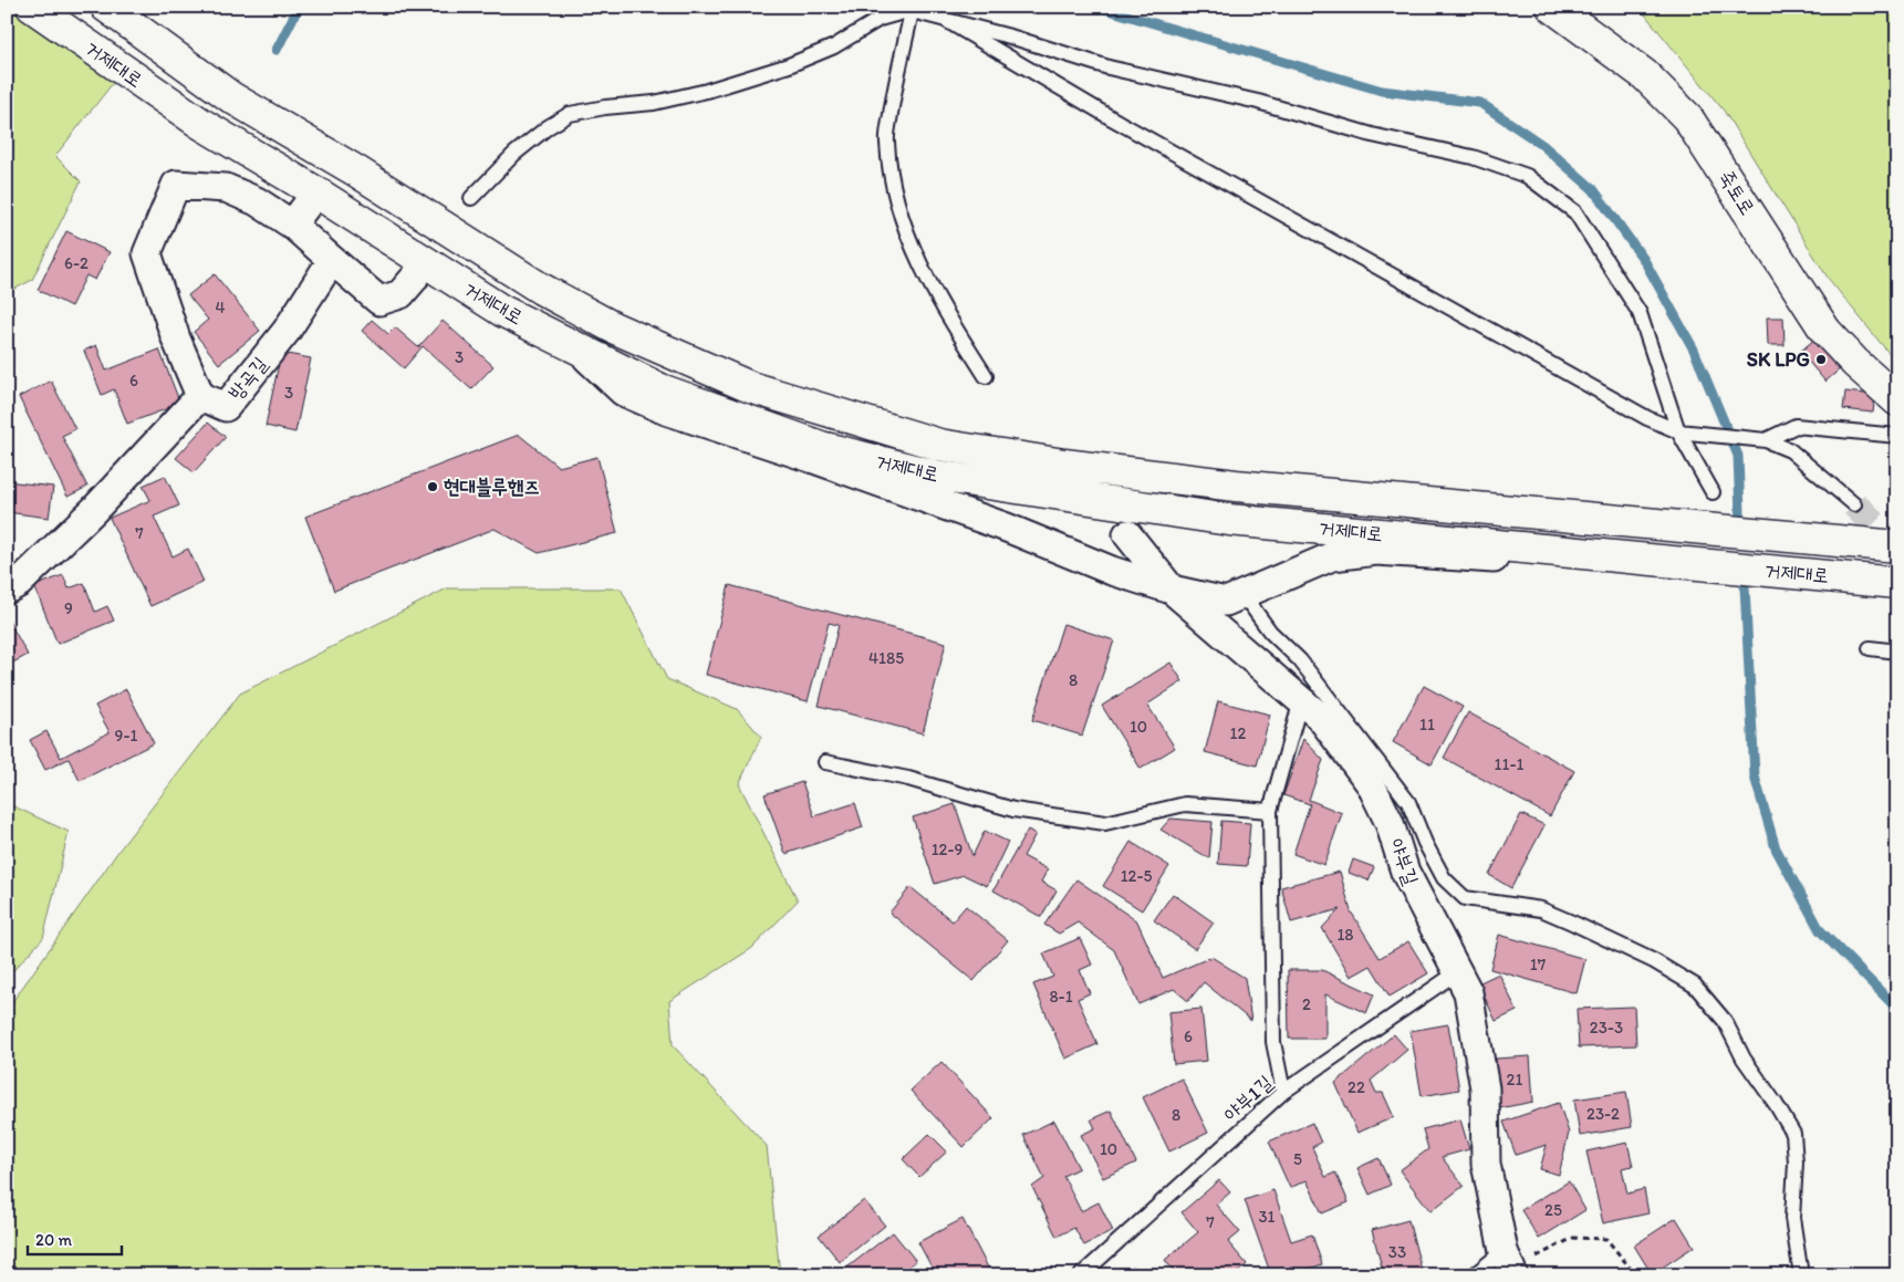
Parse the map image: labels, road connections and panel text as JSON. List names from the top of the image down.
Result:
{
  "streets": {
    "main road": ["거제대로", "죽토로"],
    "street": ["방곡길", "야부길"],
    "lane": ["야부1길"]
  },
  "crossings": [
    ["야부길", "야부1길"]
  ],
  "places": ["SK LPG", "현대블루핸즈"],
  "house_numbers": [
    "6-2",
    "4",
    "3",
    "6",
    "3",
    "7",
    "9",
    "4185",
    "8",
    "11",
    "10",
    "12",
    "9-1",
    "11-1",
    "12-9",
    "12-5",
    "18",
    "17",
    "8-1",
    "2",
    "23-3",
    "6",
    "21",
    "22",
    "23-2",
    "8",
    "10",
    "5",
    "25",
    "31",
    "7",
    "33"
  ],
  "scale_bar": "20 m"
}
